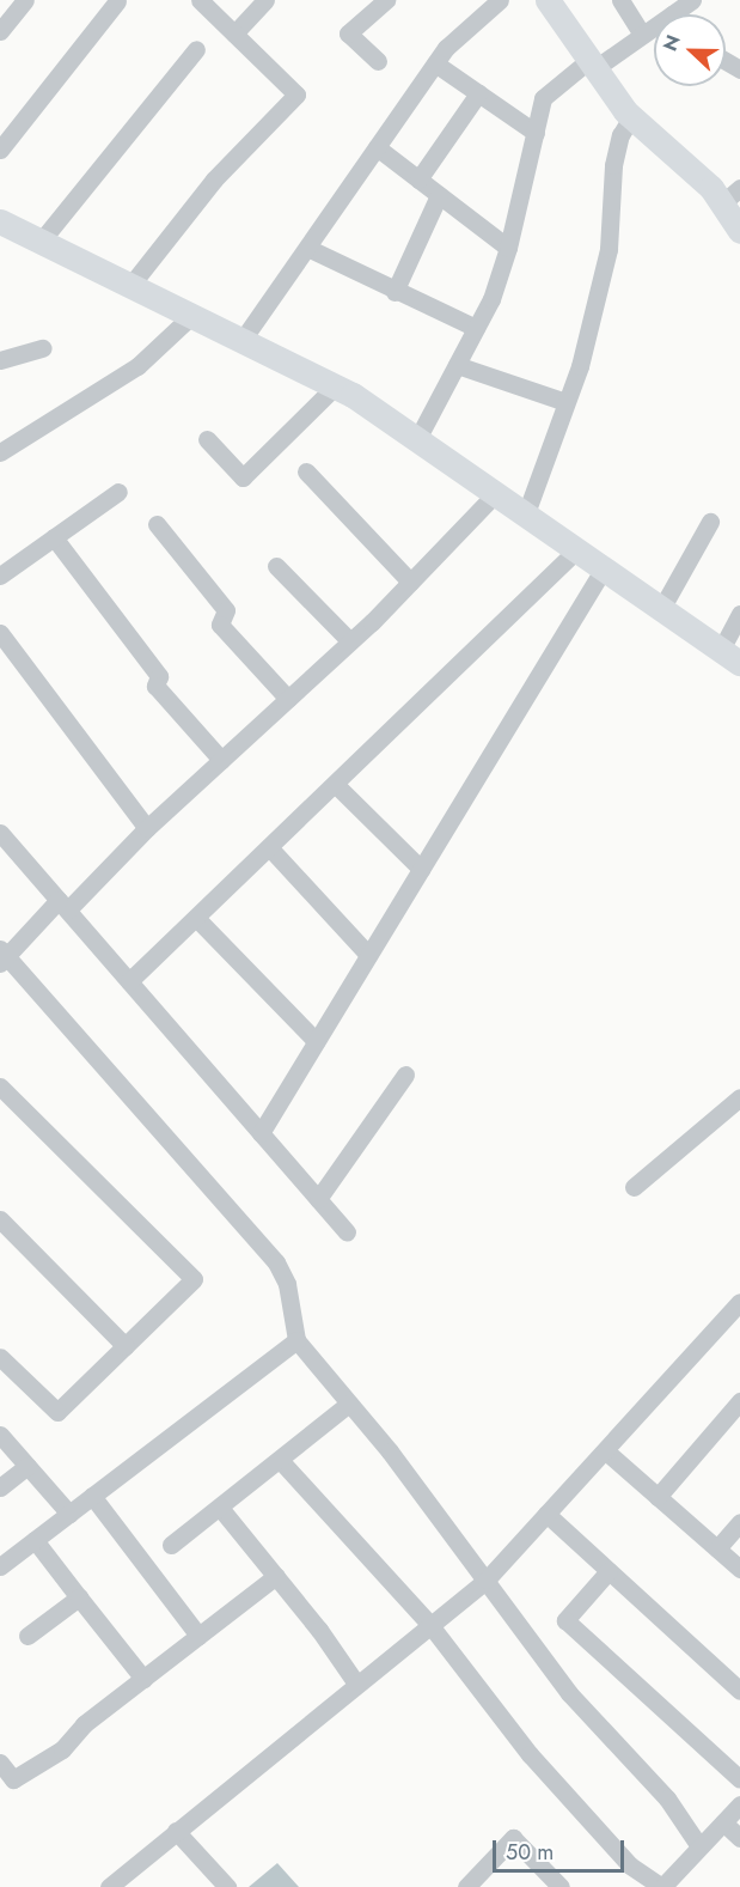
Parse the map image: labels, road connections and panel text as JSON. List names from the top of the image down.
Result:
{
  "scale_bar": "50 m",
  "north": "left"
}
